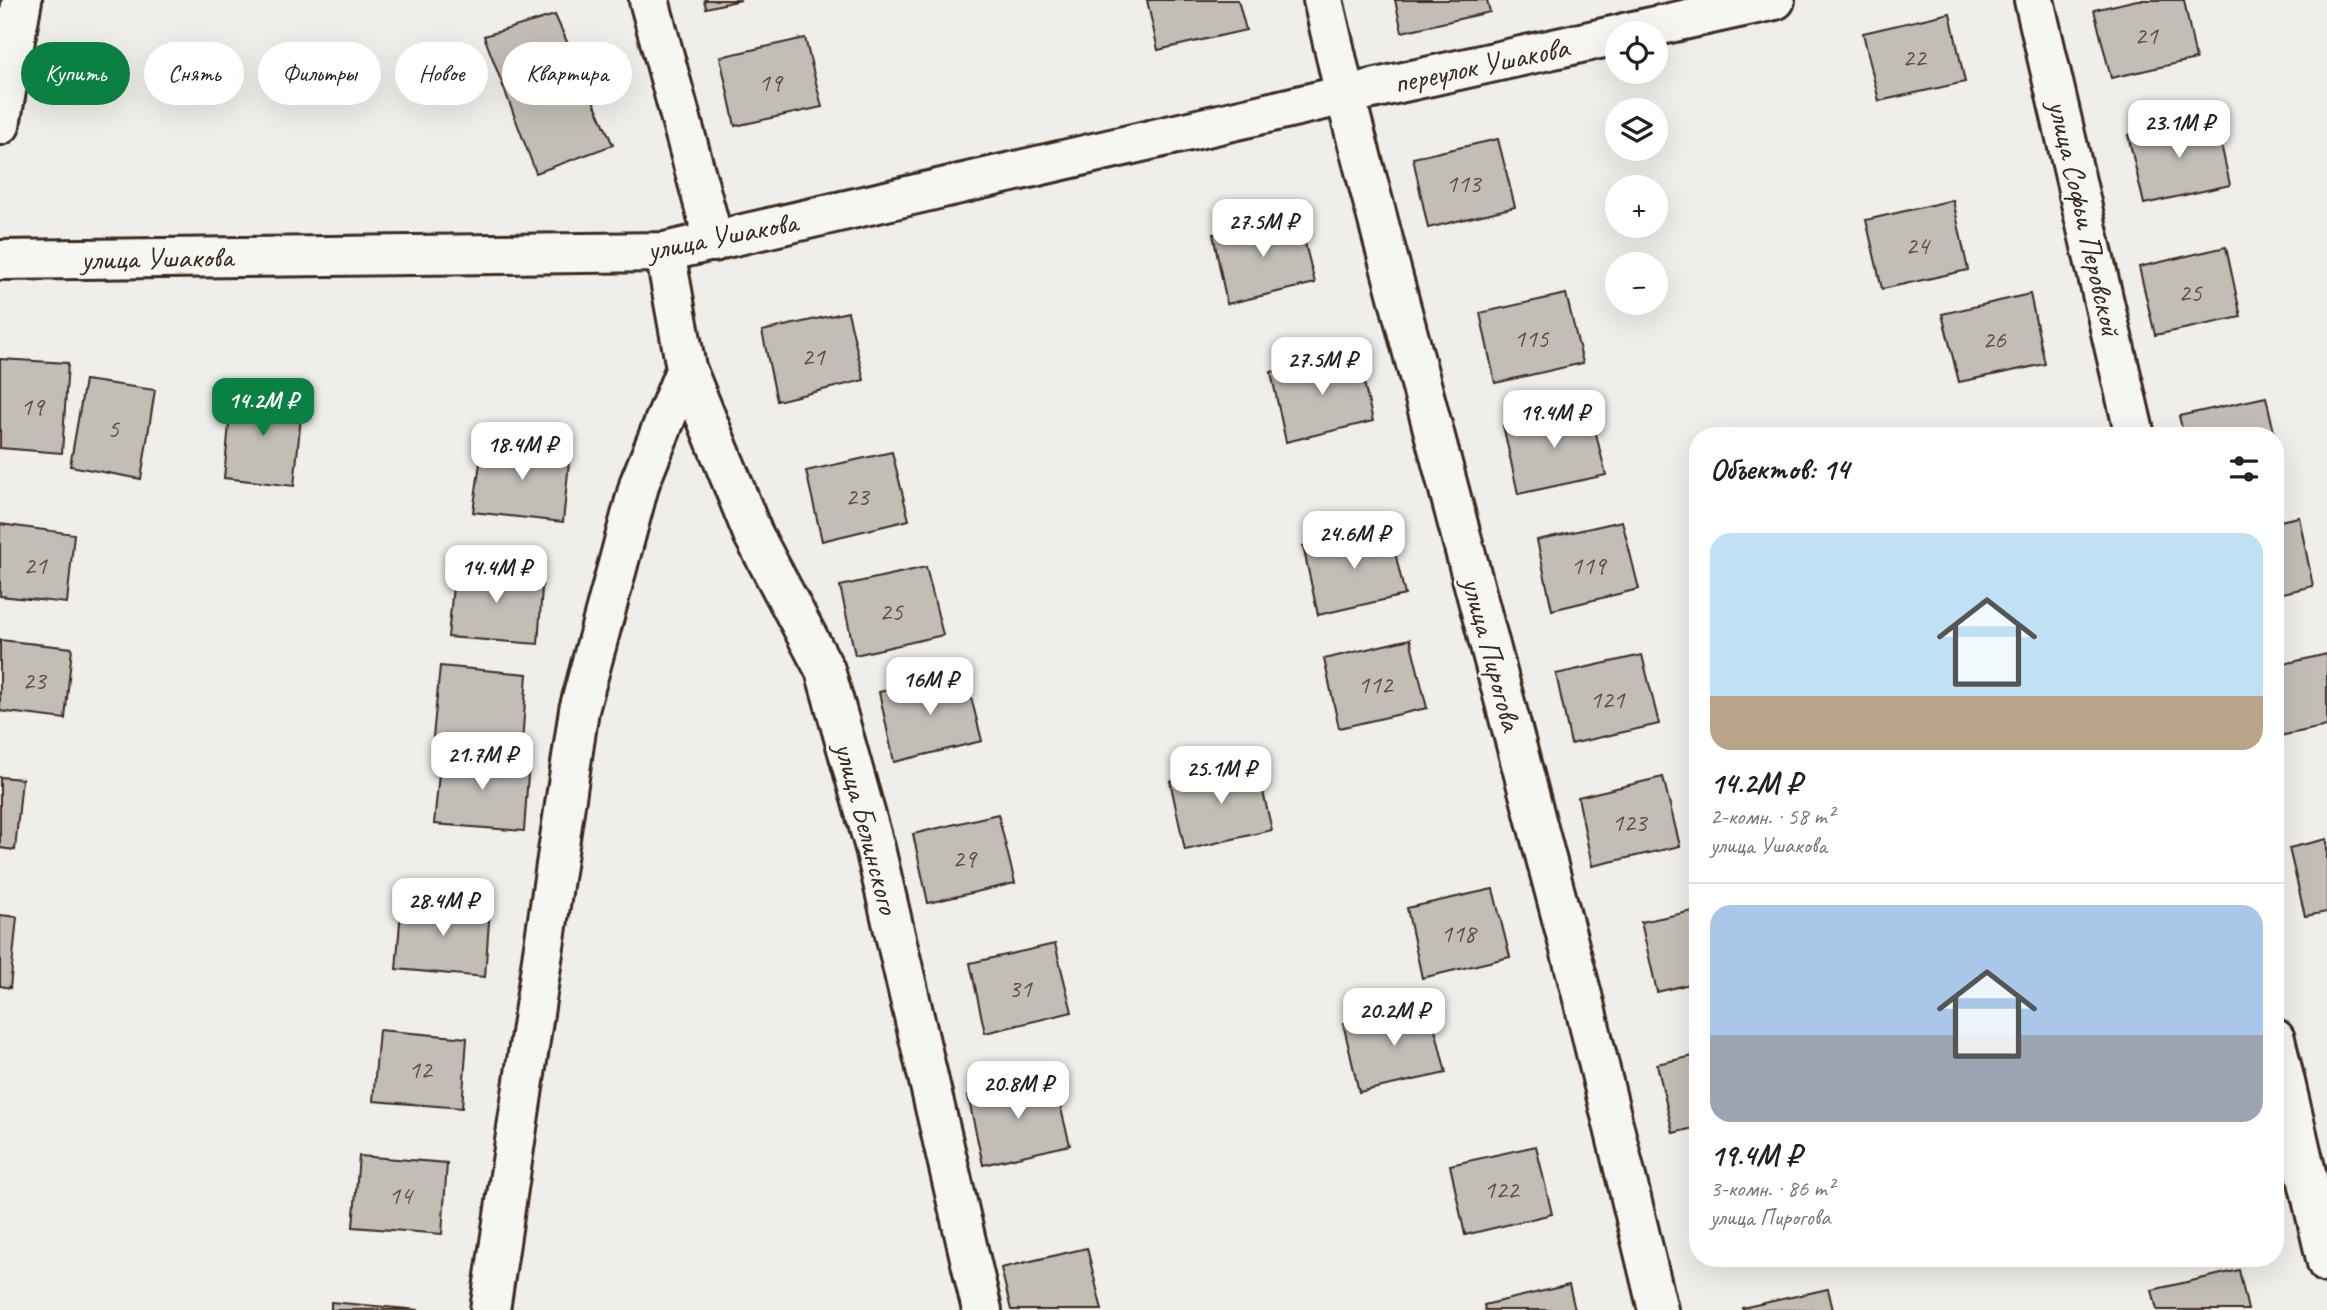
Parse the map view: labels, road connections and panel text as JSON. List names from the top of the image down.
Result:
{
  "streets": {
    "street": [
      "переулок Ушакова",
      "улица Софьи Перовской",
      "улица Ушакова",
      "улица Пирогова",
      "улица Белинского"
    ]
  },
  "crossings": [
    ["переулок Ушакова", "улица Ушакова"],
    ["переулок Ушакова", "улица Пирогова"],
    ["улица Ушакова", "улица Пирогова"],
    ["улица Ушакова", "улица Белинского"]
  ],
  "house_numbers": [
    "21",
    "22",
    "19",
    "113",
    "24",
    "25",
    "115",
    "26",
    "21",
    "19",
    "5",
    "23",
    "21",
    "119",
    "25",
    "23",
    "112",
    "121",
    "123",
    "29",
    "118",
    "31",
    "12",
    "122",
    "14"
  ],
  "page": {
    "map_buttons": ["+", "−"],
    "chip": [
      "Купить",
      "Снять",
      "Фильтры",
      "Новое",
      "Квартира"
    ],
    "price": [
      "23.1M ₽",
      "27.5M ₽",
      "27.5M ₽",
      "14.2M ₽",
      "19.4M ₽",
      "18.4M ₽",
      "24.6M ₽",
      "14.4M ₽",
      "16M ₽",
      "21.7M ₽",
      "25.1M ₽",
      "28.4M ₽",
      "20.2M ₽",
      "20.8M ₽"
    ],
    "heading": "Объектов: 14",
    "list": [
      {
        "name": "14.2M ₽",
        "note": "2-комн. · 58 m² · улица Ушакова"
      },
      {
        "name": "19.4M ₽",
        "note": "3-комн. · 86 m² · улица Пирогова"
      }
    ]
  }
}
